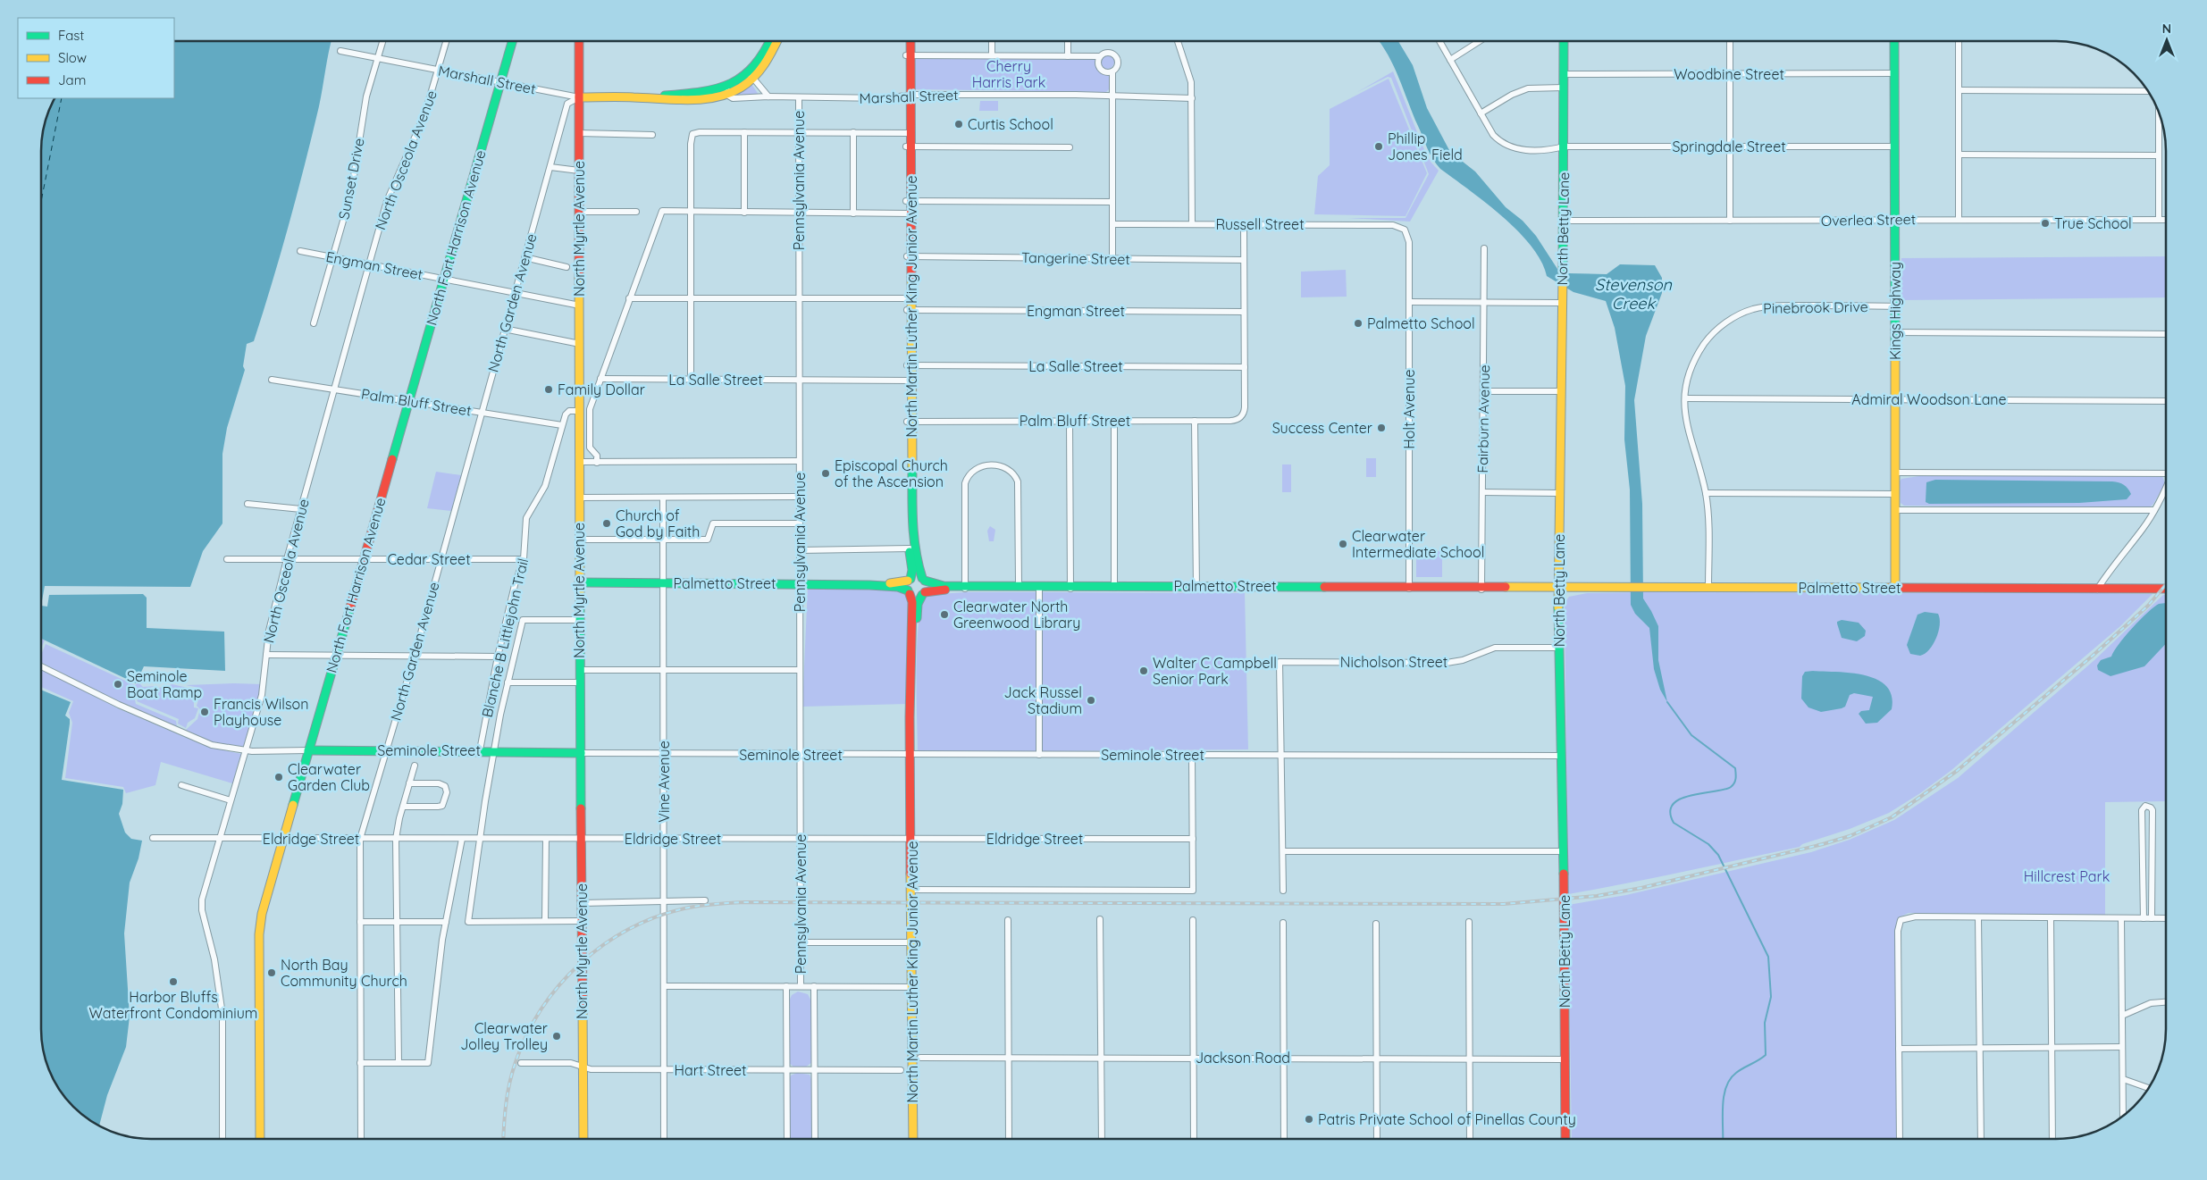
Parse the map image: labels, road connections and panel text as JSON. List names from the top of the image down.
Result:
{
  "streets": {
    "street": [
      "Woodbine Street",
      "Marshall Street",
      "Springdale Street",
      "North Osceola Avenue",
      "Sunset Drive",
      "Pennsylvania Avenue",
      "Overlea Street",
      "Russell Street",
      "North Myrtle Avenue",
      "North Betty Lane",
      "North Fort Harrison Avenue",
      "Tangerine Street",
      "Engman Street",
      "North Garden Avenue",
      "North Martin Luther King Junior Avenue",
      "Pinebrook Drive",
      "Kings Highway",
      "La Salle Street",
      "Admiral Woodson Lane",
      "Palm Bluff Street",
      "Holt Avenue",
      "Fairburn Avenue",
      "Cedar Street",
      "Palmetto Street",
      "Blanche B Littlejohn Trail",
      "Nicholson Street",
      "Seminole Street",
      "Vine Avenue",
      "Eldridge Street",
      "Jackson Road",
      "Hart Street"
    ]
  },
  "crossings": [
    ["Woodbine Street", "North Betty Lane"],
    ["Woodbine Street", "Kings Highway"],
    ["Marshall Street", "North Osceola Avenue"],
    ["Marshall Street", "Sunset Drive"],
    ["Marshall Street", "Pennsylvania Avenue"],
    ["Marshall Street", "North Myrtle Avenue"],
    ["Marshall Street", "North Fort Harrison Avenue"],
    ["Marshall Street", "North Garden Avenue"],
    ["Marshall Street", "North Martin Luther King Junior Avenue"],
    ["Springdale Street", "North Betty Lane"],
    ["Springdale Street", "Kings Highway"],
    ["North Osceola Avenue", "Engman Street"],
    ["North Osceola Avenue", "Palm Bluff Street"],
    ["North Osceola Avenue", "Cedar Street"],
    ["North Osceola Avenue", "Seminole Street"],
    ["North Osceola Avenue", "Eldridge Street"],
    ["Sunset Drive", "Engman Street"],
    ["Pennsylvania Avenue", "La Salle Street"],
    ["Pennsylvania Avenue", "Palmetto Street"],
    ["Pennsylvania Avenue", "Seminole Street"],
    ["Pennsylvania Avenue", "Eldridge Street"],
    ["Pennsylvania Avenue", "Hart Street"],
    ["Overlea Street", "North Betty Lane"],
    ["Overlea Street", "Kings Highway"],
    ["Russell Street", "Holt Avenue"],
    ["North Myrtle Avenue", "Engman Street"],
    ["North Myrtle Avenue", "North Garden Avenue"],
    ["North Myrtle Avenue", "Palmetto Street"],
    ["North Myrtle Avenue", "Blanche B Littlejohn Trail"],
    ["North Myrtle Avenue", "Seminole Street"],
    ["North Myrtle Avenue", "Eldridge Street"],
    ["North Myrtle Avenue", "Hart Street"],
    ["North Betty Lane", "Palmetto Street"],
    ["North Betty Lane", "Nicholson Street"],
    ["North Betty Lane", "Seminole Street"],
    ["North Betty Lane", "Jackson Road"],
    ["North Fort Harrison Avenue", "Engman Street"],
    ["North Fort Harrison Avenue", "Palm Bluff Street"],
    ["North Fort Harrison Avenue", "Cedar Street"],
    ["North Fort Harrison Avenue", "Seminole Street"],
    ["North Fort Harrison Avenue", "Eldridge Street"],
    ["Tangerine Street", "North Martin Luther King Junior Avenue"],
    ["Engman Street", "North Garden Avenue"],
    ["Engman Street", "North Martin Luther King Junior Avenue"],
    ["North Garden Avenue", "Palm Bluff Street"],
    ["North Garden Avenue", "Cedar Street"],
    ["North Garden Avenue", "Seminole Street"],
    ["North Garden Avenue", "Eldridge Street"],
    ["North Martin Luther King Junior Avenue", "La Salle Street"],
    ["North Martin Luther King Junior Avenue", "Palm Bluff Street"],
    ["North Martin Luther King Junior Avenue", "Palmetto Street"],
    ["North Martin Luther King Junior Avenue", "Seminole Street"],
    ["North Martin Luther King Junior Avenue", "Eldridge Street"],
    ["Pinebrook Drive", "Kings Highway"],
    ["Pinebrook Drive", "Admiral Woodson Lane"],
    ["Pinebrook Drive", "Palmetto Street"],
    ["Kings Highway", "Admiral Woodson Lane"],
    ["Kings Highway", "Palmetto Street"],
    ["La Salle Street", "Palm Bluff Street"],
    ["Palm Bluff Street", "Blanche B Littlejohn Trail"],
    ["Holt Avenue", "Palmetto Street"],
    ["Fairburn Avenue", "Palmetto Street"],
    ["Cedar Street", "Blanche B Littlejohn Trail"],
    ["Palmetto Street", "Vine Avenue"],
    ["Blanche B Littlejohn Trail", "Seminole Street"],
    ["Blanche B Littlejohn Trail", "Eldridge Street"],
    ["Nicholson Street", "Seminole Street"],
    ["Seminole Street", "Vine Avenue"],
    ["Vine Avenue", "Eldridge Street"],
    ["Vine Avenue", "Hart Street"]
  ],
  "water": ["Stevenson Creek"],
  "parks": ["Cherry Harris Park", "Hillcrest Park"],
  "places": [
    "Curtis School",
    "Phillip Jones Field",
    "True School",
    "Palmetto School",
    "Family Dollar",
    "Success Center",
    "Episcopal Church of the Ascension",
    "Church of God by Faith",
    "Clearwater Intermediate School",
    "Clearwater North Greenwood Library",
    "Walter C Campbell Senior Park",
    "Seminole Boat Ramp",
    "Jack Russel Stadium",
    "Francis Wilson Playhouse",
    "Clearwater Garden Club",
    "North Bay Community Church",
    "Harbor Bluffs Waterfront Condominium",
    "Clearwater Jolley Trolley",
    "Patris Private School of Pinellas County"
  ],
  "legend": ["Fast", "Slow", "Jam"],
  "north": "top"
}
